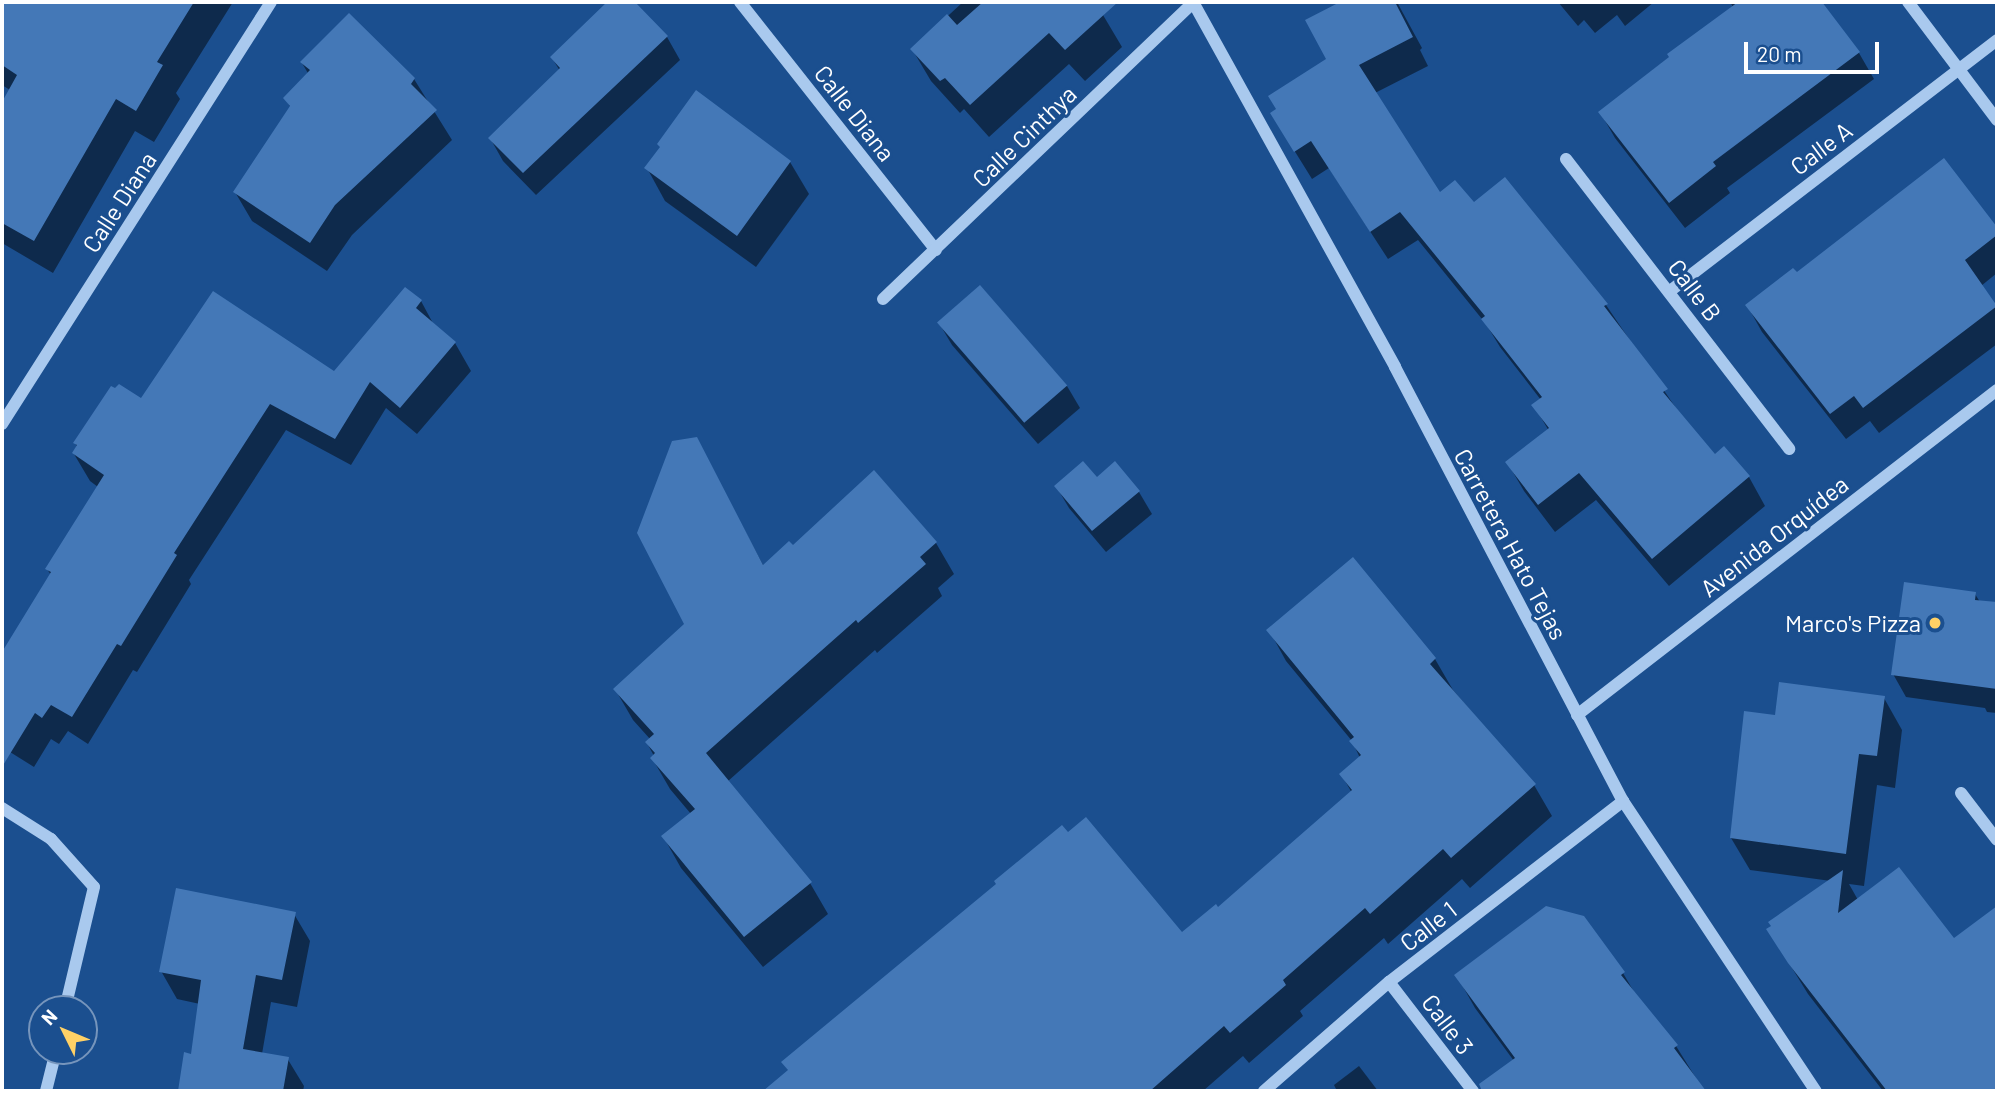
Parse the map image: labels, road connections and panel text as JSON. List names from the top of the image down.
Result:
{
  "streets": {
    "street": [
      "Calle Diana",
      "Calle Cinthya",
      "Calle A",
      "Calle B",
      "Avenida Orquídea",
      "Carretera Hato Tejas",
      "Calle 1",
      "Calle 3"
    ]
  },
  "crossings": [
    ["Calle Diana", "Calle Cinthya"],
    ["Calle Cinthya", "Carretera Hato Tejas"],
    ["Calle A", "Calle B"],
    ["Avenida Orquídea", "Carretera Hato Tejas"],
    ["Carretera Hato Tejas", "Calle 1"],
    ["Calle 1", "Calle 3"]
  ],
  "places": ["Marco's Pizza"],
  "scale_bar": "20 m",
  "north": "top left"
}
